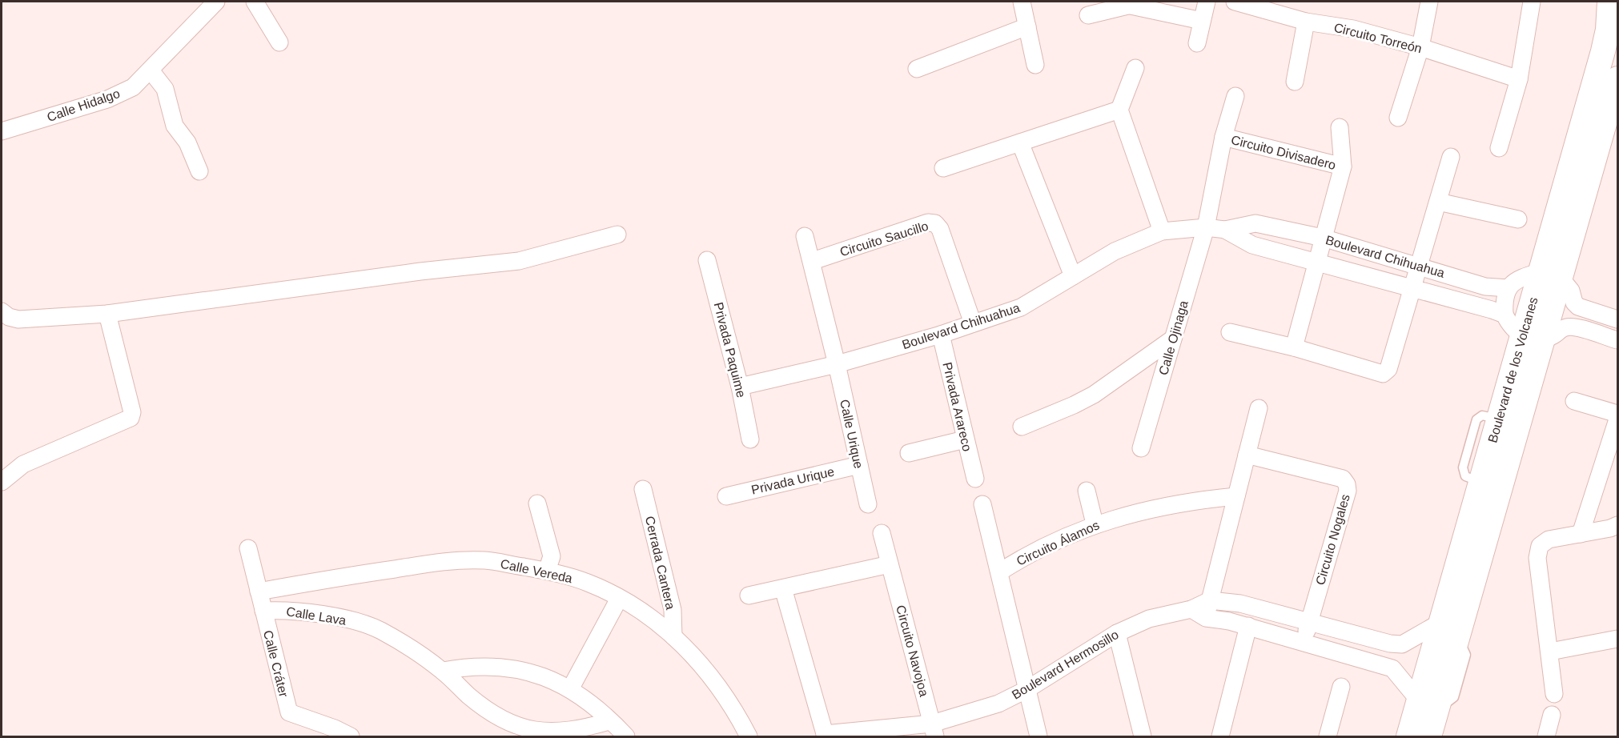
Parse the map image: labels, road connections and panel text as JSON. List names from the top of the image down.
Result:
{
  "streets": {
    "street": [
      "Circuito Torreón",
      "Calle Hidalgo",
      "Circuito Divisadero",
      "Circuito Saucillo",
      "Boulevard Chihuahua",
      "Calle Ojinaga",
      "Privada Paquime",
      "Boulevard de los Volcanes",
      "Privada Arareco",
      "Calle Urique",
      "Privada Urique",
      "Circuito Nogales",
      "Circuito Álamos",
      "Cerrada Cantera",
      "Calle Vereda",
      "Calle Lava",
      "Circuito Navojoa",
      "Calle Cráter",
      "Boulevard Hermosillo"
    ]
  },
  "crossings": [
    ["Circuito Divisadero", "Boulevard Chihuahua"],
    ["Circuito Divisadero", "Calle Ojinaga"],
    ["Circuito Saucillo", "Boulevard Chihuahua"],
    ["Boulevard Chihuahua", "Calle Ojinaga"],
    ["Boulevard Chihuahua", "Privada Paquime"],
    ["Boulevard Chihuahua", "Privada Arareco"],
    ["Boulevard Chihuahua", "Calle Urique"],
    ["Calle Urique", "Privada Urique"],
    ["Circuito Nogales", "Boulevard Hermosillo"],
    ["Cerrada Cantera", "Calle Vereda"],
    ["Calle Vereda", "Calle Cráter"],
    ["Calle Lava", "Calle Cráter"],
    ["Circuito Navojoa", "Boulevard Hermosillo"]
  ]
}
